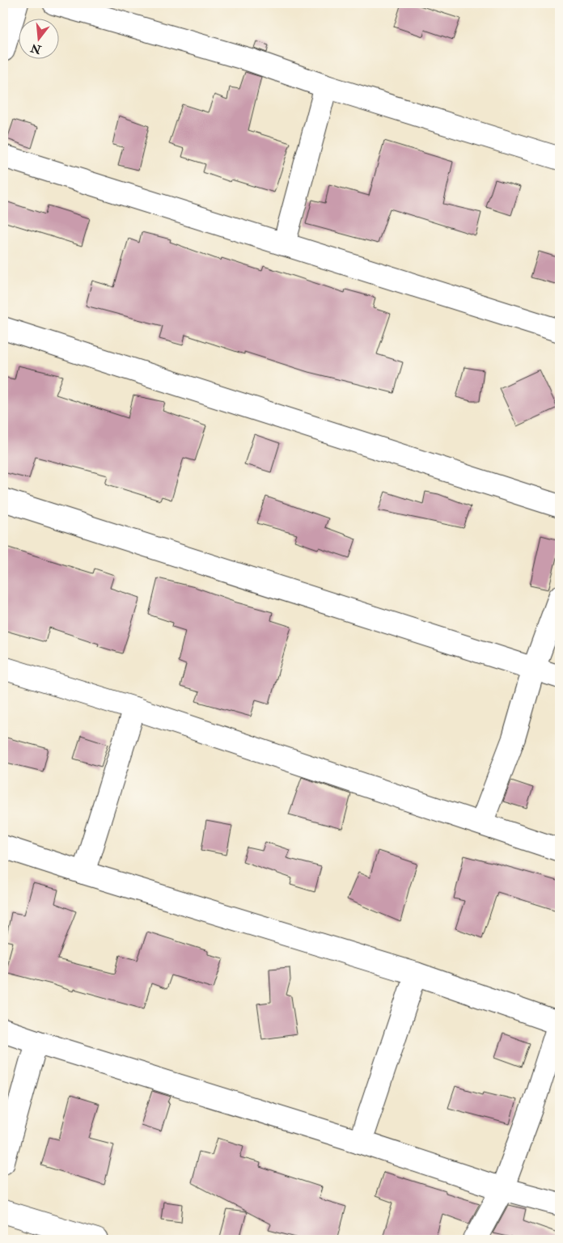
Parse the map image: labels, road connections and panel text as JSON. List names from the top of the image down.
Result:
{
  "north": "bottom"
}
